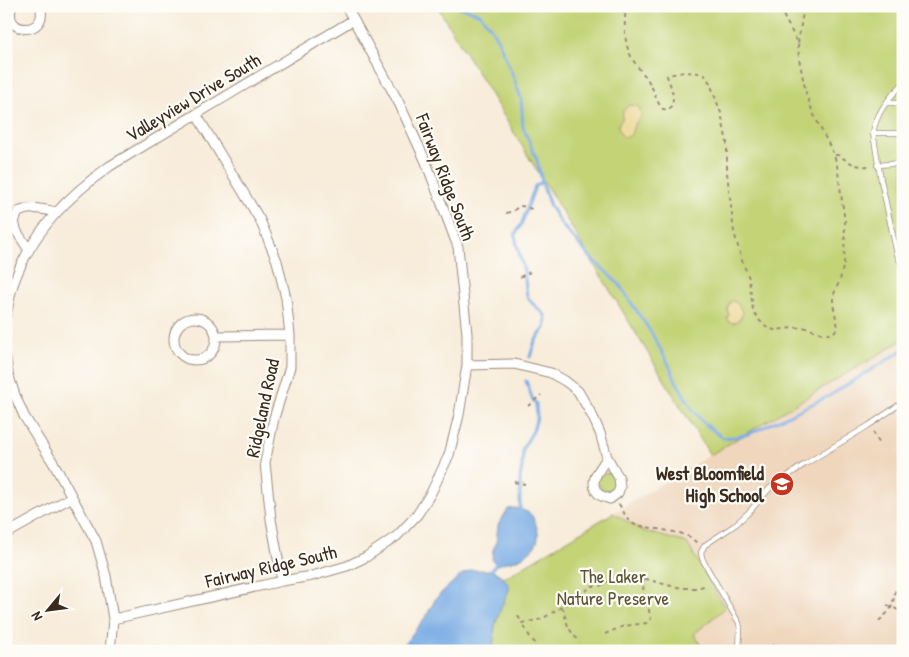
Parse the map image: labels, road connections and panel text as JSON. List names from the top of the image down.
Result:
{
  "streets": {
    "street": ["Valleyview Drive South", "Fairway Ridge South", "Ridgeland Road"]
  },
  "crossings": [
    ["Valleyview Drive South", "Fairway Ridge South"],
    ["Valleyview Drive South", "Ridgeland Road"],
    ["Fairway Ridge South", "Ridgeland Road"]
  ],
  "parks": ["The Laker Nature Preserve"],
  "places": {
    "school or university": ["West Bloomfield High School"]
  },
  "north": "bottom left"
}
